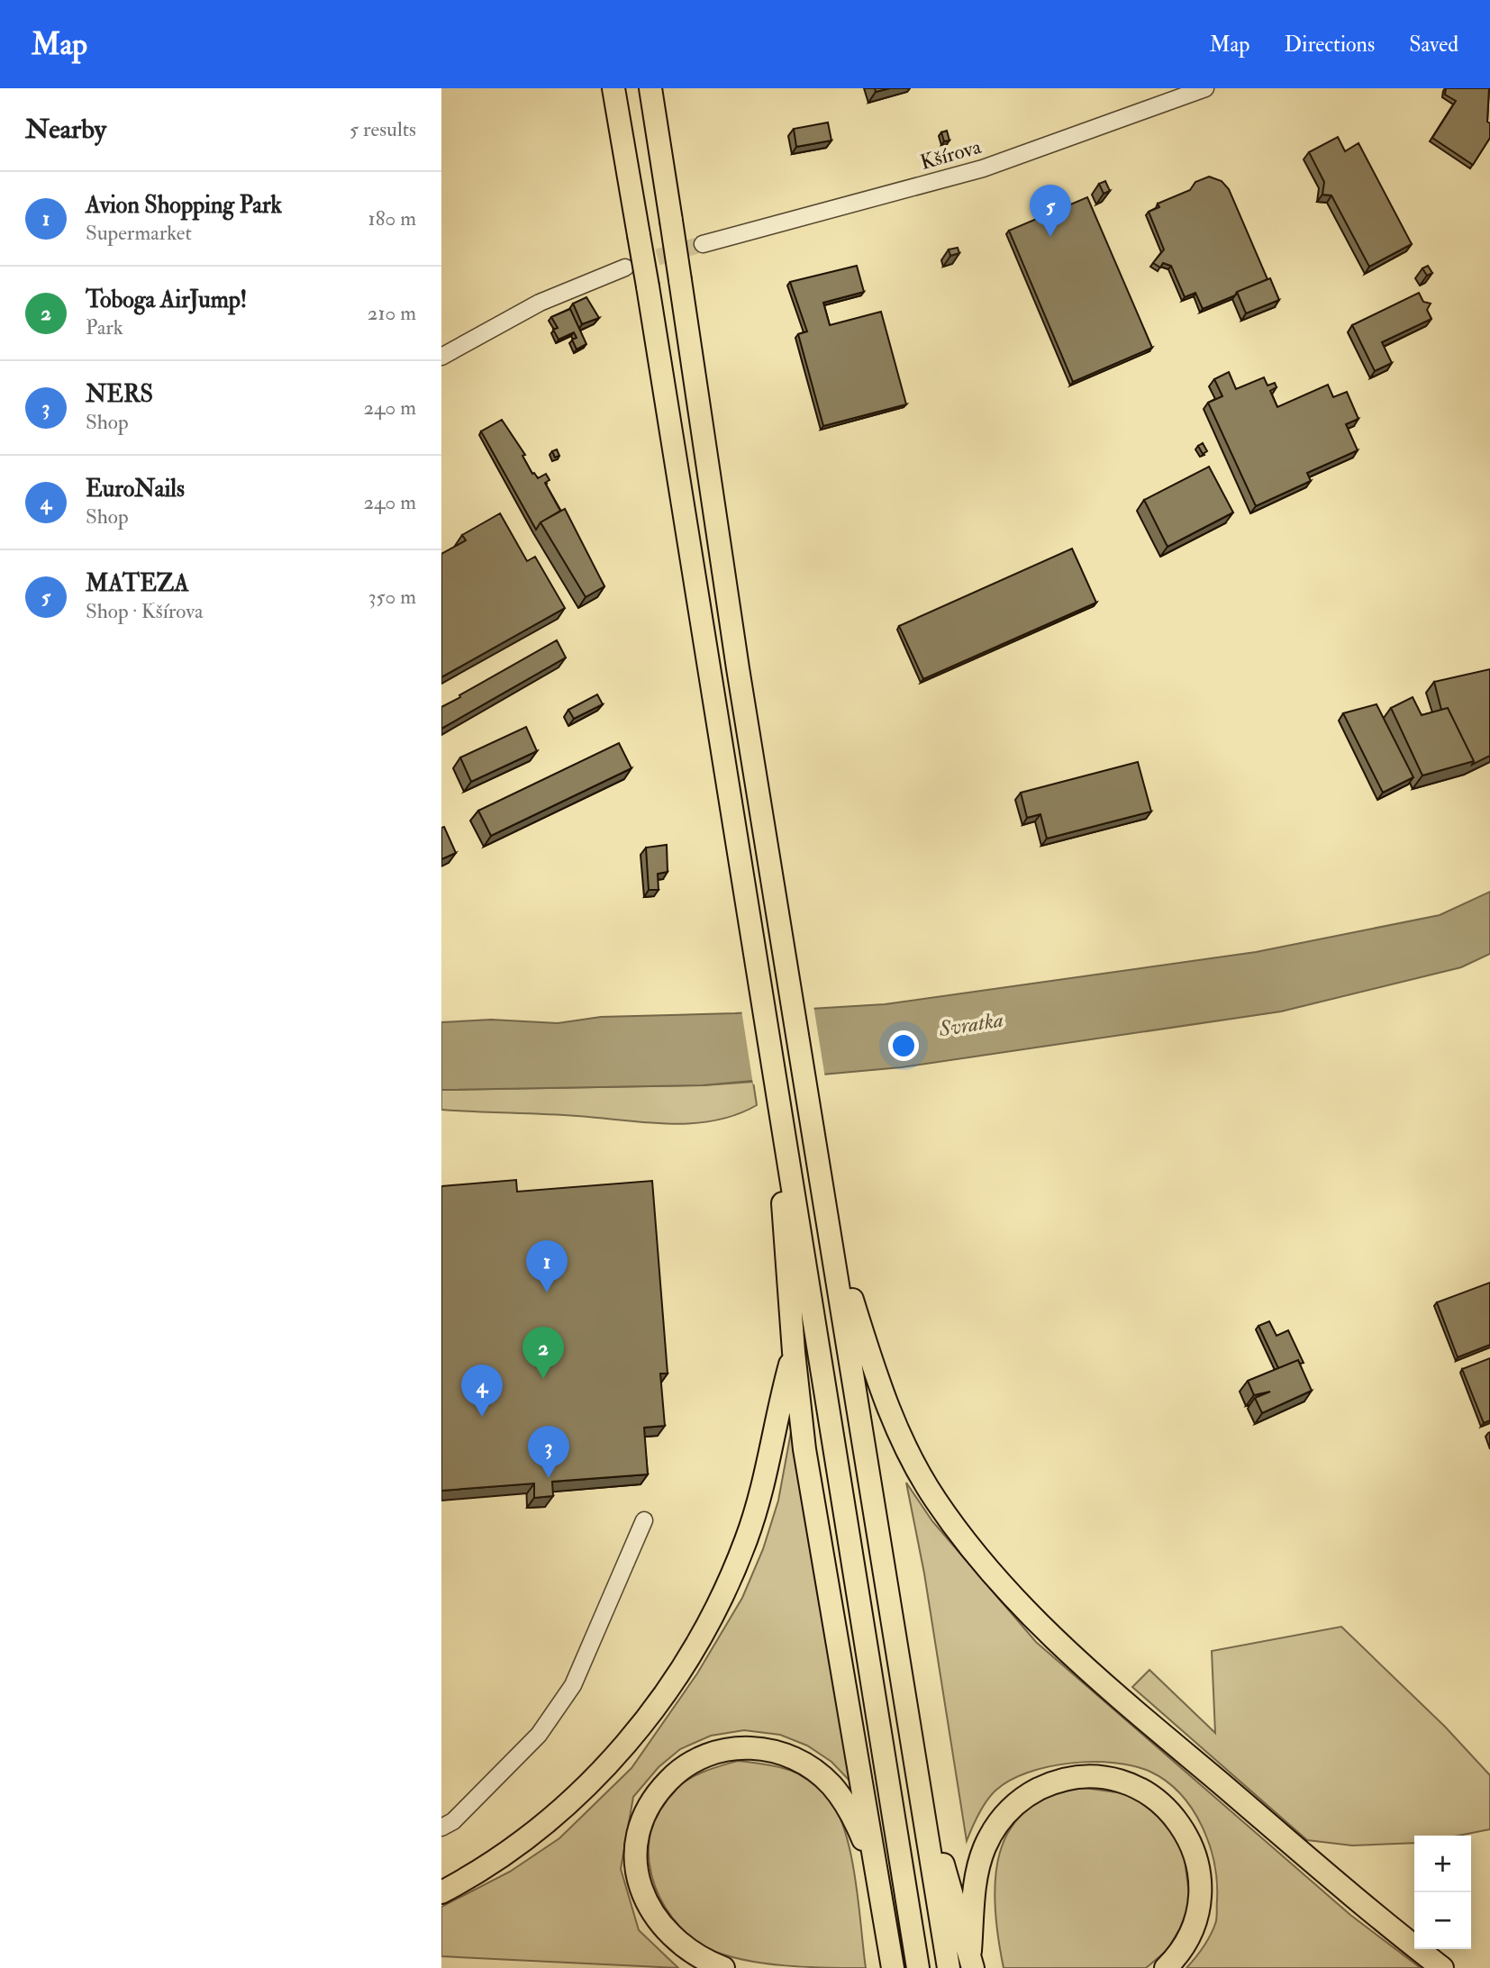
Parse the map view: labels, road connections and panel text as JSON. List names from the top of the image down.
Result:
{
  "streets": {
    "street": ["Kšírova"]
  },
  "water": ["Svratka"],
  "page": {
    "header": "Map",
    "nav": ["Map", "Directions", "Saved"],
    "heading": ["Nearby", "5 results"],
    "list": [
      {
        "mark": "1",
        "name": "Avion Shopping Park",
        "note": "Supermarket",
        "value": "180 m"
      },
      {
        "mark": "2",
        "name": "Toboga AirJump!",
        "note": "Park",
        "value": "210 m"
      },
      {
        "mark": "3",
        "name": "NERS",
        "note": "Shop",
        "value": "240 m"
      },
      {
        "mark": "4",
        "name": "EuroNails",
        "note": "Shop",
        "value": "240 m"
      },
      {
        "mark": "5",
        "name": "MATEZA",
        "note": "Shop · Kšírova",
        "value": "350 m"
      }
    ],
    "pins": [
      "5",
      "1",
      "2",
      "4",
      "3"
    ],
    "map_buttons": ["+", "−"]
  }
}
